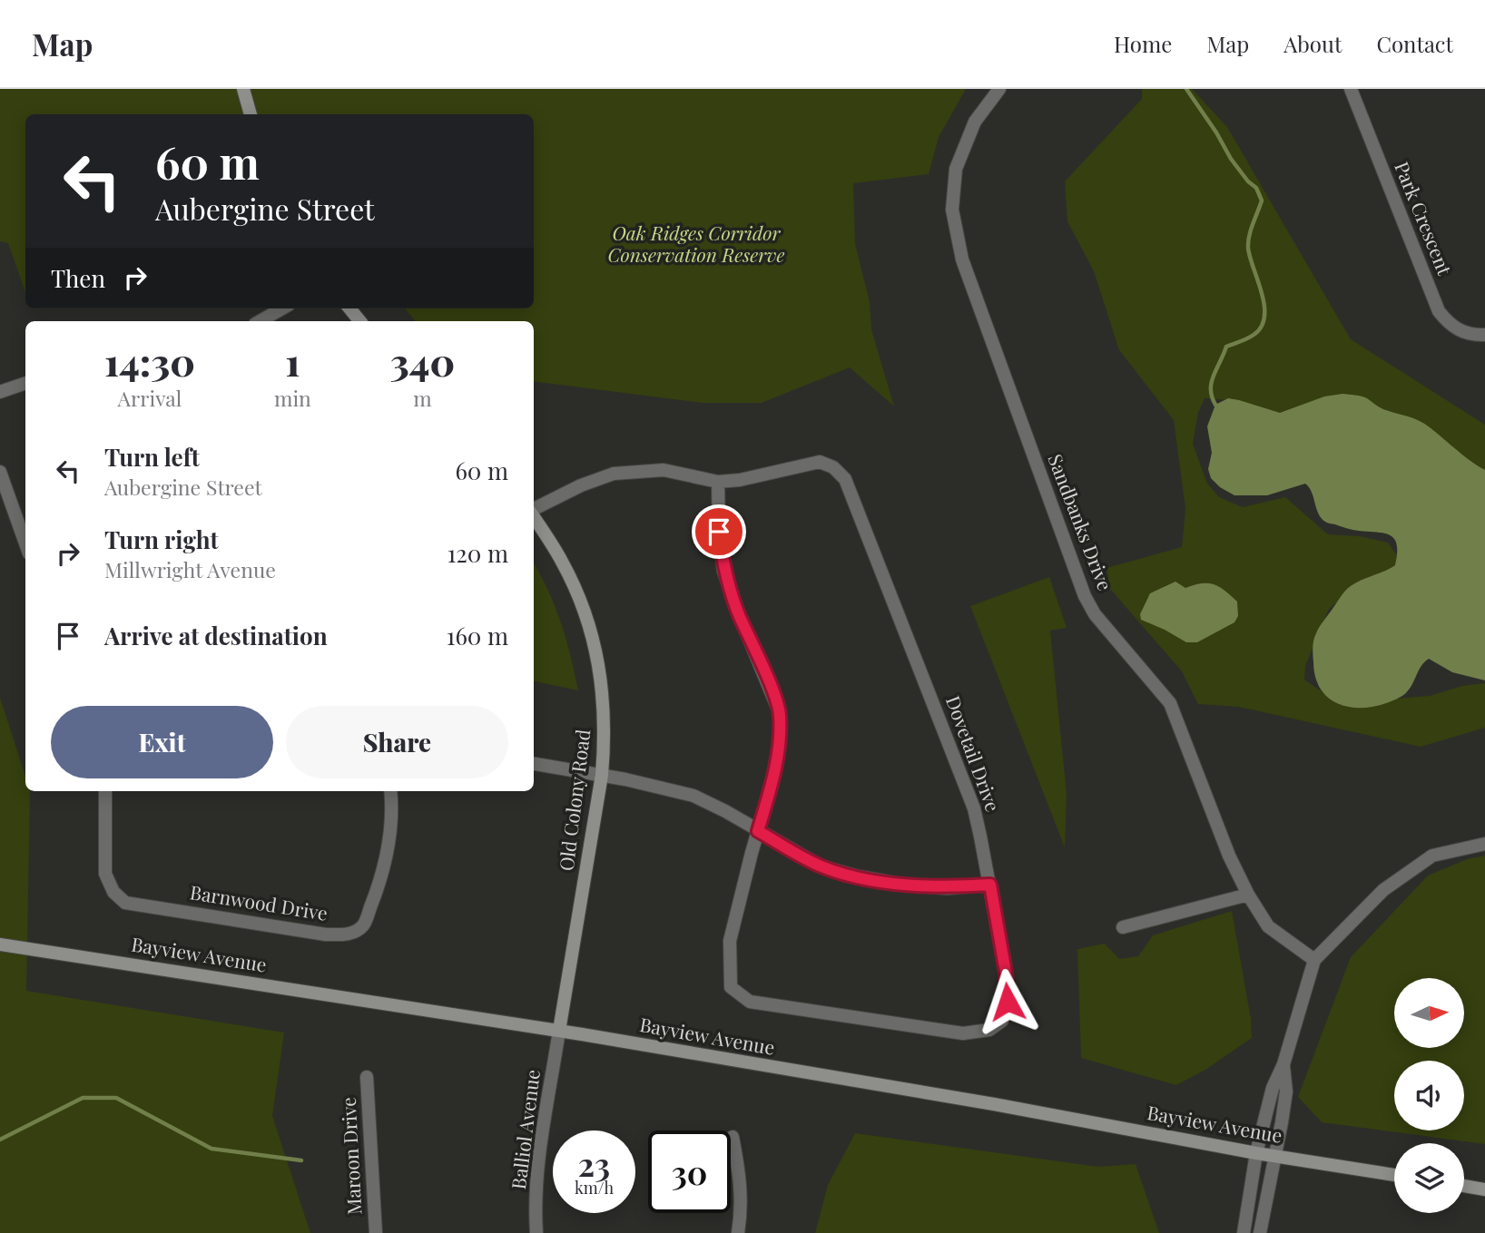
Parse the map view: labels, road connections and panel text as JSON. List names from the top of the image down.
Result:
{
  "streets": {
    "main road": ["Old Colony Road", "Bayview Avenue"],
    "street": [
      "Park Crescent",
      "Sandbanks Drive",
      "Dovetail Drive",
      "Barnwood Drive",
      "Balliol Avenue",
      "Maroon Drive"
    ]
  },
  "crossings": [
    ["Old Colony Road", "Bayview Avenue"],
    ["Old Colony Road", "Balliol Avenue"],
    ["Bayview Avenue", "Balliol Avenue"]
  ],
  "parks": ["Oak Ridges Corridor Conservation Reserve"],
  "north": "right",
  "page": {
    "header": "Map",
    "nav": [
      "Home",
      "Map",
      "About",
      "Contact"
    ],
    "turn": ["60 m", "Aubergine Street"],
    "then": "Then",
    "eta": [
      "14:30",
      "Arrival",
      "1",
      "min",
      "340",
      "m"
    ],
    "list": [
      {
        "name": "Turn left",
        "note": "Aubergine Street",
        "value": "60 m"
      },
      {
        "name": "Turn right",
        "note": "Millwright Avenue",
        "value": "120 m"
      },
      {
        "name": "Arrive at destination",
        "value": "160 m"
      }
    ],
    "buttons": ["Exit", "Share"],
    "speed": "23 km/h",
    "limit": "30"
  }
}
